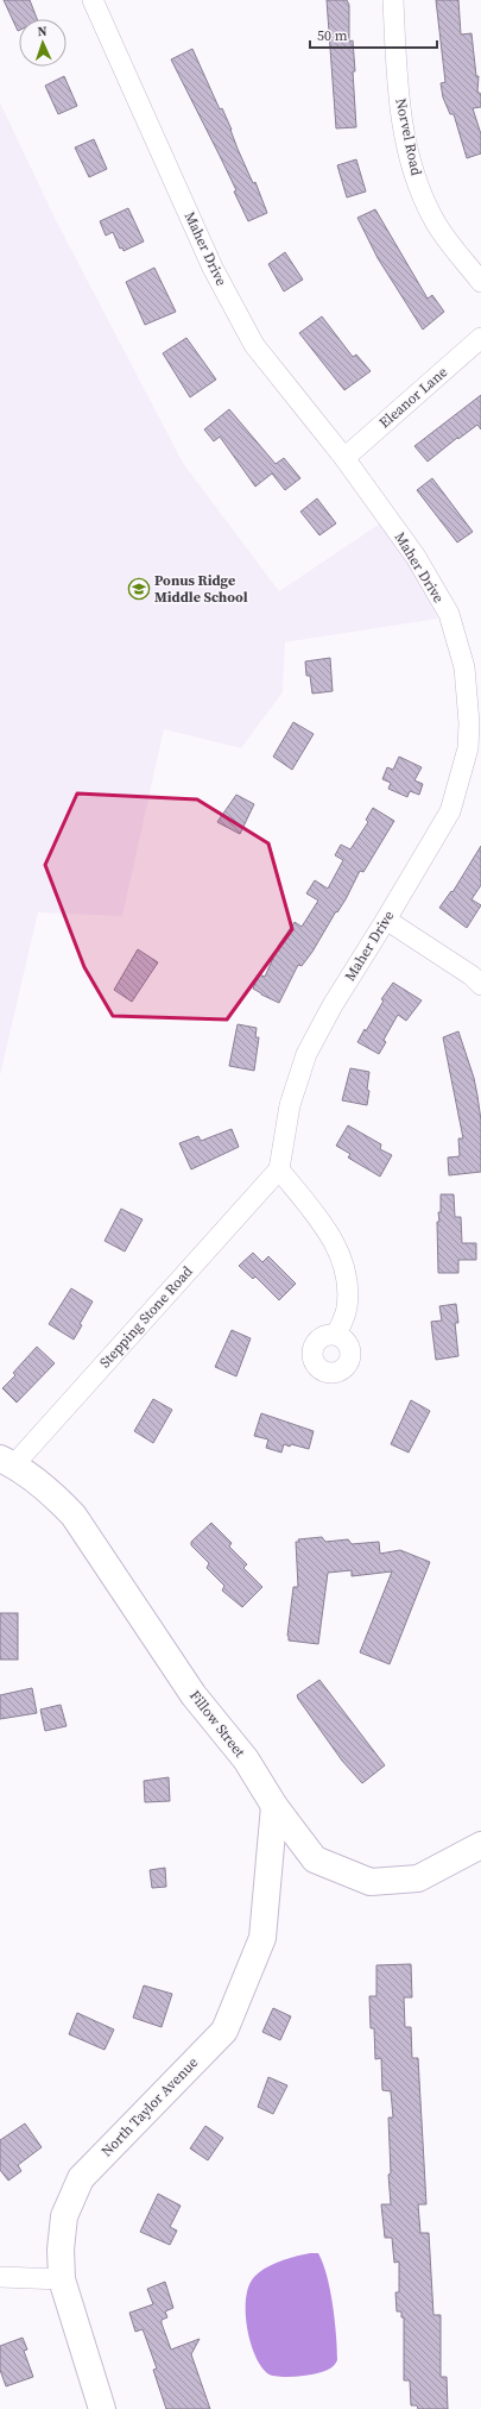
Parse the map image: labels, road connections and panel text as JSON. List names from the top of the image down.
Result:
{
  "streets": {
    "street": [
      "Norvel Road",
      "Maher Drive",
      "Eleanor Lane",
      "Stepping Stone Road",
      "Fillow Street",
      "North Taylor Avenue"
    ]
  },
  "crossings": [
    ["Maher Drive", "Eleanor Lane"],
    ["Maher Drive", "Stepping Stone Road"],
    ["Stepping Stone Road", "Fillow Street"],
    ["Fillow Street", "North Taylor Avenue"]
  ],
  "places": {
    "school or university": ["Ponus Ridge Middle School"]
  },
  "scale_bar": "50 m",
  "north": "top"
}
